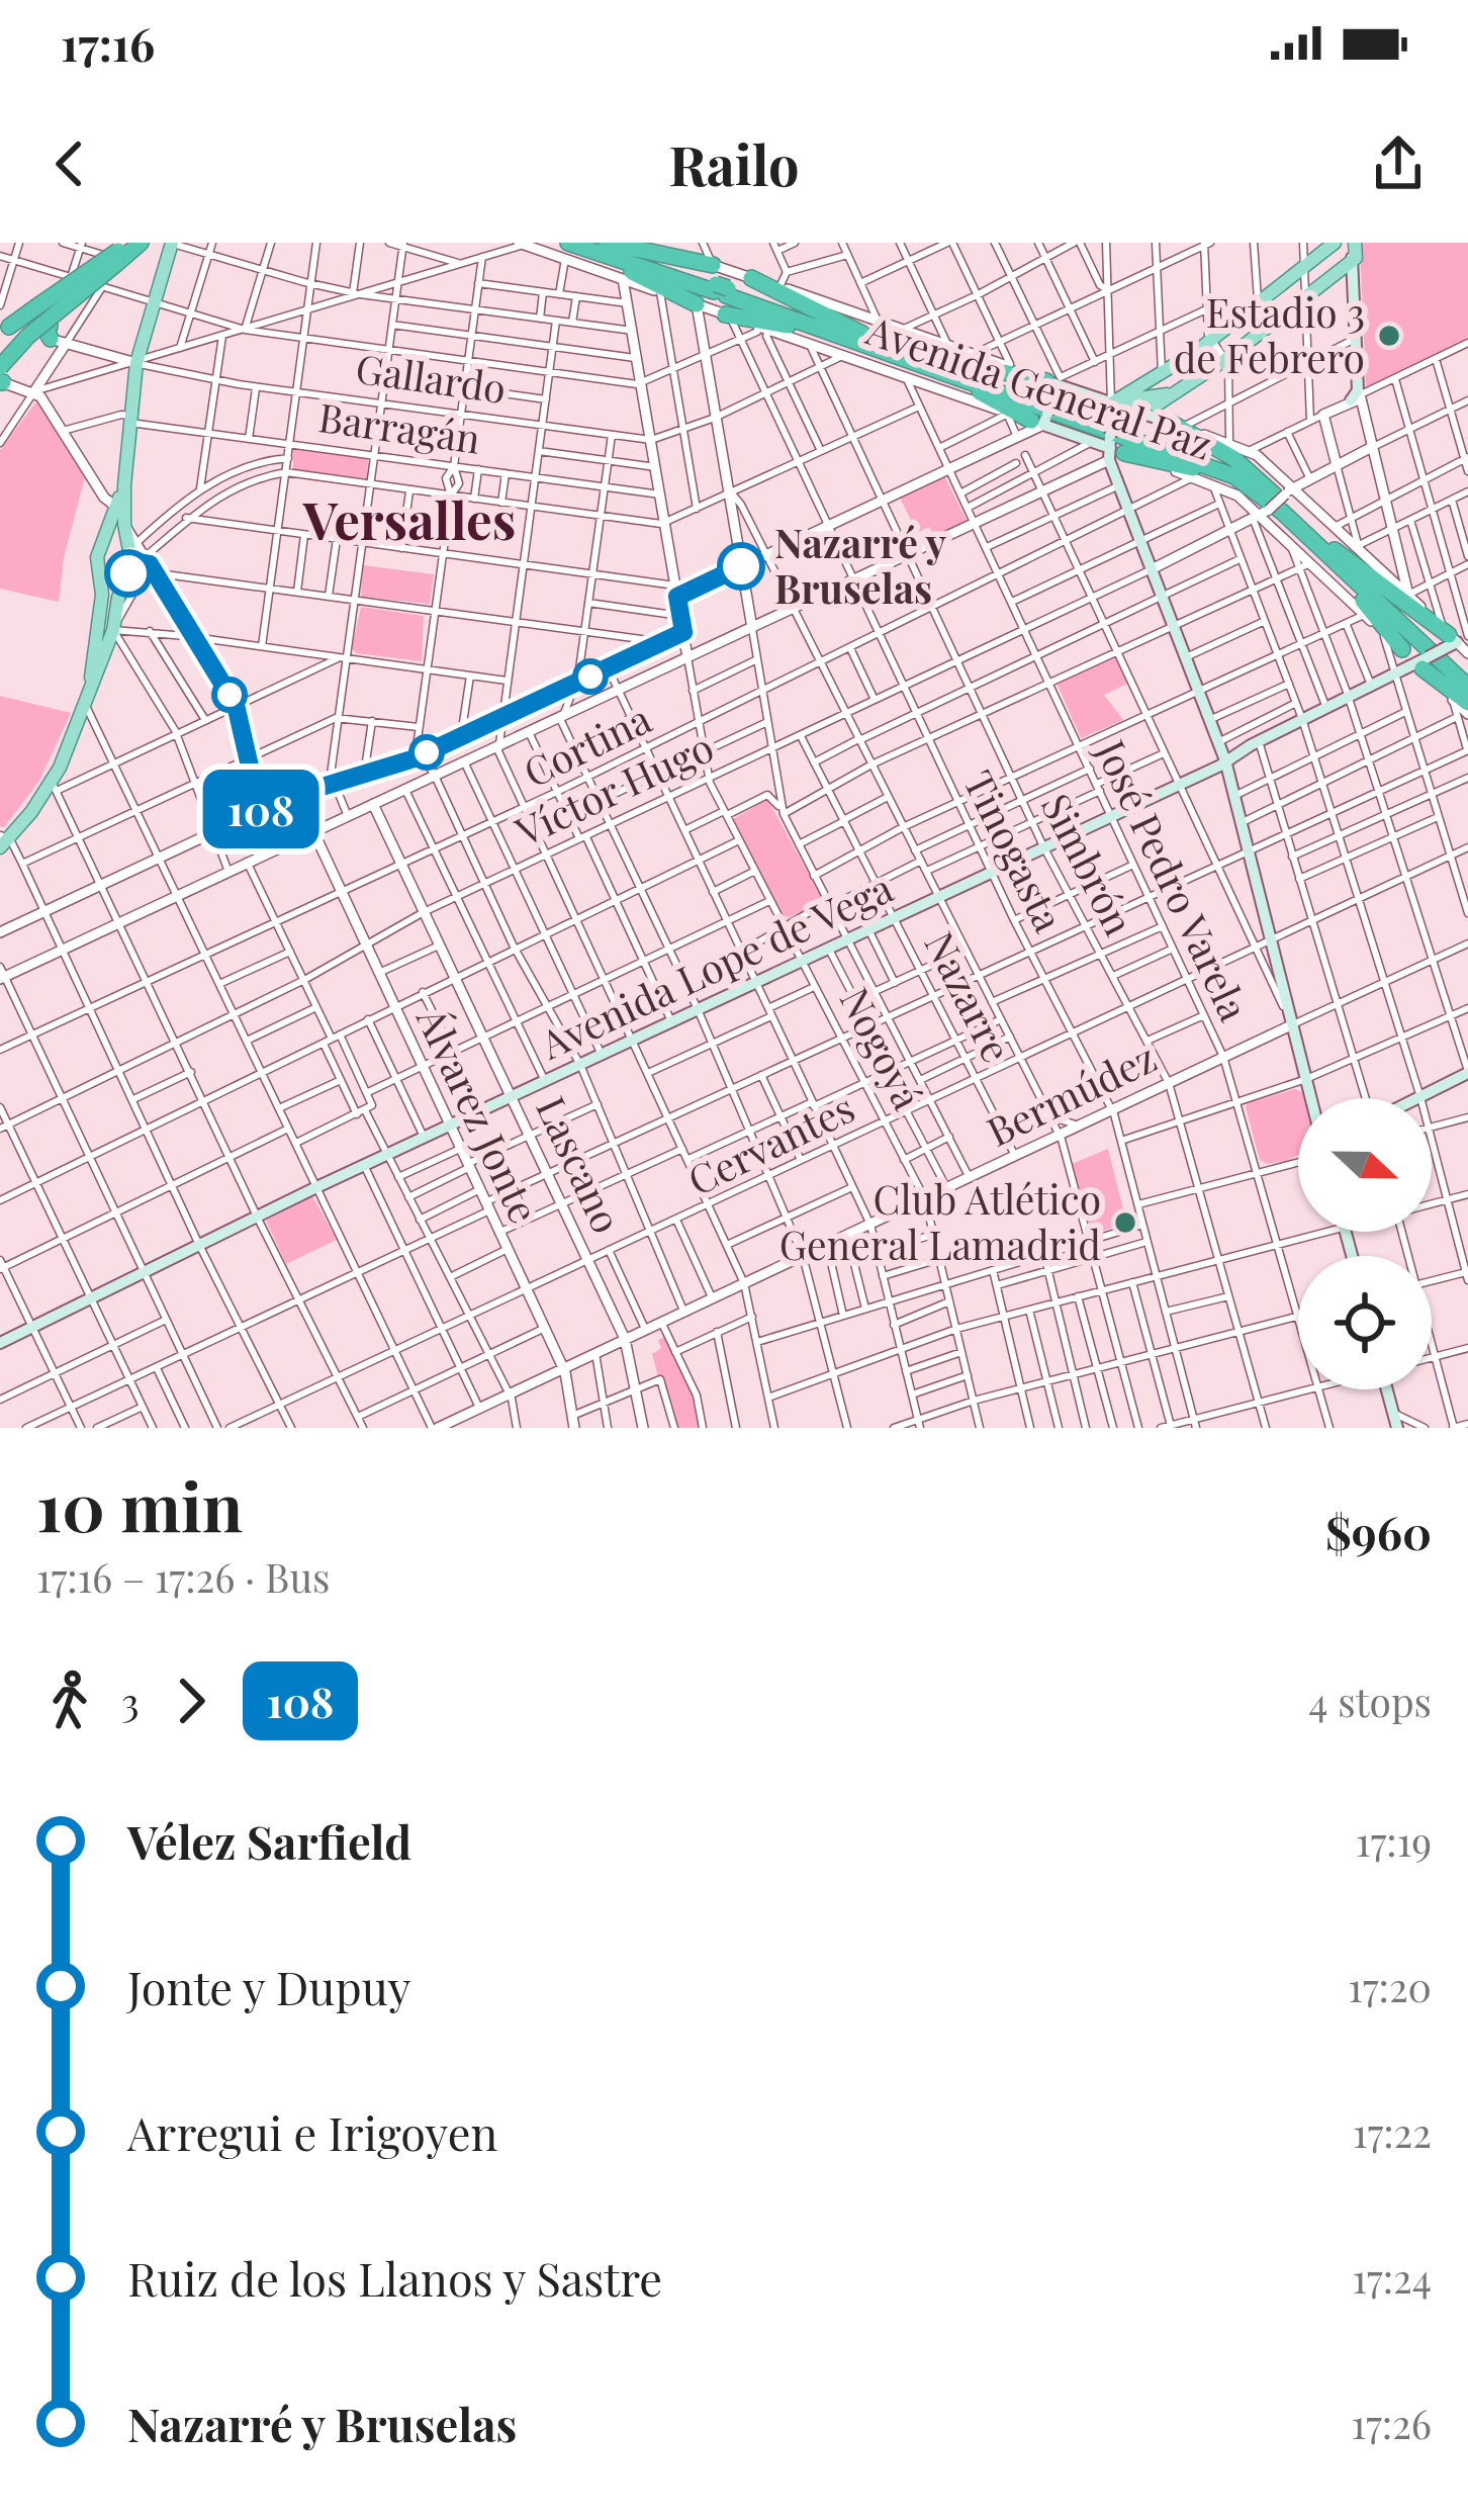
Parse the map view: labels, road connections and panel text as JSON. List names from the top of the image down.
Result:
{
  "streets": {
    "highway": ["Avenida General Paz"],
    "main road": ["Avenida Lope de Vega"],
    "street": [
      "Gallardo",
      "Barragán",
      "Cortina",
      "Víctor Hugo",
      "Tinogasta",
      "Simbrón",
      "José Pedro Varela",
      "Nazarre",
      "Nogoyá",
      "Bermúdez",
      "Álvarez Jonte",
      "Cervantes",
      "Lascano"
    ]
  },
  "crossings": [
    ["Gallardo", "Avenida General Paz"],
    ["Gallardo", "Tinogasta"],
    ["Gallardo", "Simbrón"],
    ["Gallardo", "Nogoyá"],
    ["Avenida General Paz", "Cortina"],
    ["Avenida General Paz", "Víctor Hugo"],
    ["Avenida General Paz", "Tinogasta"],
    ["Avenida General Paz", "Simbrón"],
    ["Avenida General Paz", "José Pedro Varela"],
    ["Avenida General Paz", "Avenida Lope de Vega"],
    ["Avenida General Paz", "Nogoyá"],
    ["Barragán", "Nogoyá"],
    ["Cortina", "Tinogasta"],
    ["Cortina", "Simbrón"],
    ["Cortina", "José Pedro Varela"],
    ["Cortina", "Nogoyá"],
    ["Cortina", "Álvarez Jonte"],
    ["Cortina", "Lascano"],
    ["Víctor Hugo", "Tinogasta"],
    ["Víctor Hugo", "Simbrón"],
    ["Víctor Hugo", "José Pedro Varela"],
    ["Víctor Hugo", "Nazarre"],
    ["Víctor Hugo", "Nogoyá"],
    ["Víctor Hugo", "Álvarez Jonte"],
    ["Víctor Hugo", "Lascano"],
    ["Tinogasta", "Avenida Lope de Vega"],
    ["Tinogasta", "Bermúdez"],
    ["Tinogasta", "Cervantes"],
    ["Simbrón", "Avenida Lope de Vega"],
    ["Simbrón", "Bermúdez"],
    ["Simbrón", "Cervantes"],
    ["José Pedro Varela", "Avenida Lope de Vega"],
    ["José Pedro Varela", "Bermúdez"],
    ["José Pedro Varela", "Cervantes"],
    ["Avenida Lope de Vega", "Nazarre"],
    ["Avenida Lope de Vega", "Nogoyá"],
    ["Avenida Lope de Vega", "Álvarez Jonte"],
    ["Avenida Lope de Vega", "Lascano"],
    ["Nazarre", "Bermúdez"],
    ["Nazarre", "Cervantes"],
    ["Nogoyá", "Bermúdez"],
    ["Nogoyá", "Cervantes"],
    ["Bermúdez", "Álvarez Jonte"],
    ["Bermúdez", "Lascano"],
    ["Álvarez Jonte", "Cervantes"],
    ["Cervantes", "Lascano"]
  ],
  "districts": ["Versalles"],
  "places": ["Estadio 3 de Febrero", "Nazarré y Bruselas", "Club Atlético General Lamadrid"],
  "lines": ["bus line 108"],
  "north": "right",
  "page": {
    "status": "17:16",
    "header": "Railo",
    "on_map": "108",
    "heading": ["10 min", "17:16 – 17:26 · Bus", "$960"],
    "legs": ["3", "108", "4 stops"],
    "list": [
      {
        "name": "Vélez Sarfield",
        "value": "17:19"
      },
      {
        "name": "Jonte y Dupuy",
        "value": "17:20"
      },
      {
        "name": "Arregui e Irigoyen",
        "value": "17:22"
      },
      {
        "name": "Ruiz de los Llanos y Sastre",
        "value": "17:24"
      },
      {
        "name": "Nazarré y Bruselas",
        "value": "17:26"
      }
    ]
  }
}
